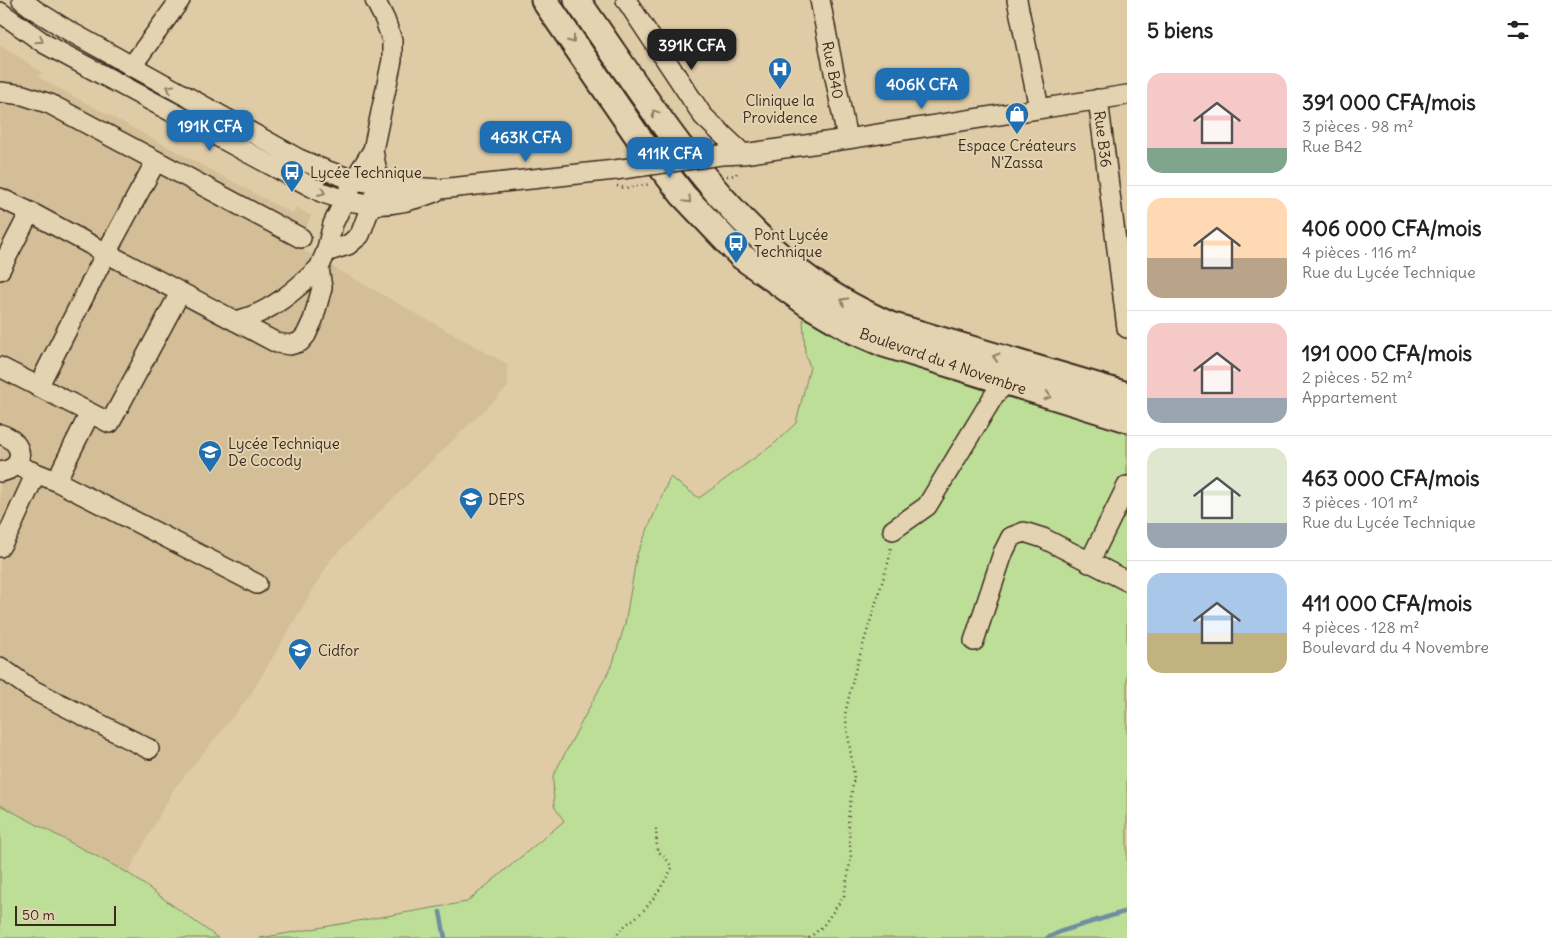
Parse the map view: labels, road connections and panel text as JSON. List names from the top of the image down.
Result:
{
  "streets": {
    "main road": ["Boulevard du 4 Novembre"],
    "street": ["Rue B40", "Rue B36"]
  },
  "places": {
    "hospital": ["Clinique la Providence"],
    "shop": ["Espace Créateurs N'Zassa"],
    "bus stop": ["Lycée Technique", "Pont Lycée Technique"],
    "school or university": ["Lycée Technique De Cocody", "DEPS", "Cidfor"]
  },
  "scale_bar": "50 m",
  "page": {
    "heading": "5 biens",
    "price": [
      "391K CFA",
      "406K CFA",
      "191K CFA",
      "463K CFA",
      "411K CFA"
    ],
    "list": [
      {
        "name": "391 000 CFA/mois",
        "note": "3 pièces · 98 m² · Rue B42"
      },
      {
        "name": "406 000 CFA/mois",
        "note": "4 pièces · 116 m² · Rue du Lycée Technique"
      },
      {
        "name": "191 000 CFA/mois",
        "note": "2 pièces · 52 m² · Appartement"
      },
      {
        "name": "463 000 CFA/mois",
        "note": "3 pièces · 101 m² · Rue du Lycée Technique"
      },
      {
        "name": "411 000 CFA/mois",
        "note": "4 pièces · 128 m² · Boulevard du 4 Novembre"
      }
    ],
    "scale": "50 m"
  }
}
